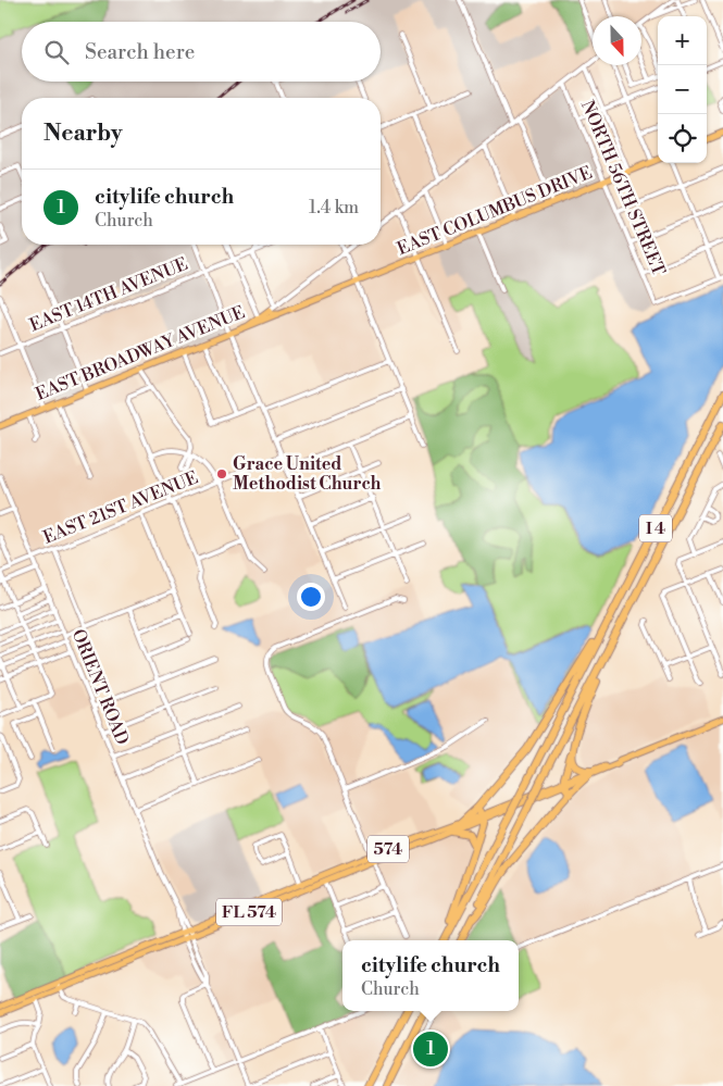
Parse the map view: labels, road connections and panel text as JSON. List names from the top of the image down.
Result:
{
  "streets": {
    "highway": ["I 4"],
    "main road": [
      "EAST COLUMBUS DRIVE",
      "EAST BROADWAY AVENUE",
      "574",
      "FL 574"
    ],
    "street": [
      "NORTH 56TH STREET",
      "EAST 14TH AVENUE",
      "EAST 21ST AVENUE",
      "ORIENT ROAD"
    ]
  },
  "crossings": [
    ["NORTH 56TH STREET", "EAST COLUMBUS DRIVE"],
    ["EAST COLUMBUS DRIVE", "EAST BROADWAY AVENUE"],
    ["EAST 21ST AVENUE", "ORIENT ROAD"],
    ["ORIENT ROAD", "574"],
    ["ORIENT ROAD", "FL 574"],
    ["574", "FL 574"]
  ],
  "places": ["Grace United Methodist Church"],
  "north": "bottom",
  "page": {
    "map_buttons": ["+", "−"],
    "search": "Search here",
    "heading": "Nearby",
    "list": [
      {
        "mark": "1",
        "name": "citylife church",
        "note": "Church",
        "value": "1.4 km"
      }
    ],
    "popup": ["citylife church", "Church"],
    "pins": "1"
  }
}
